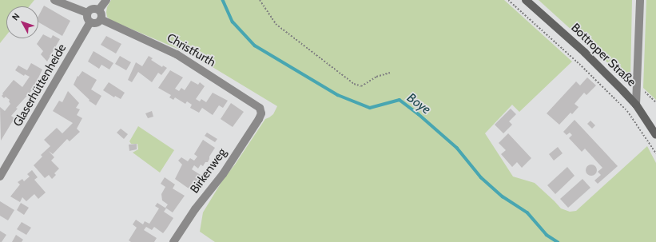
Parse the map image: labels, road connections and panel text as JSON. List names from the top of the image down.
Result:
{
  "streets": {
    "main road": ["Bottroper Straße"],
    "street": ["Christfurth", "Glaserhüttenheide", "Birkenweg"]
  },
  "crossings": [
    ["Christfurth", "Glaserhüttenheide"],
    ["Christfurth", "Birkenweg"]
  ],
  "water": ["Boye"],
  "north": "top left"
}
